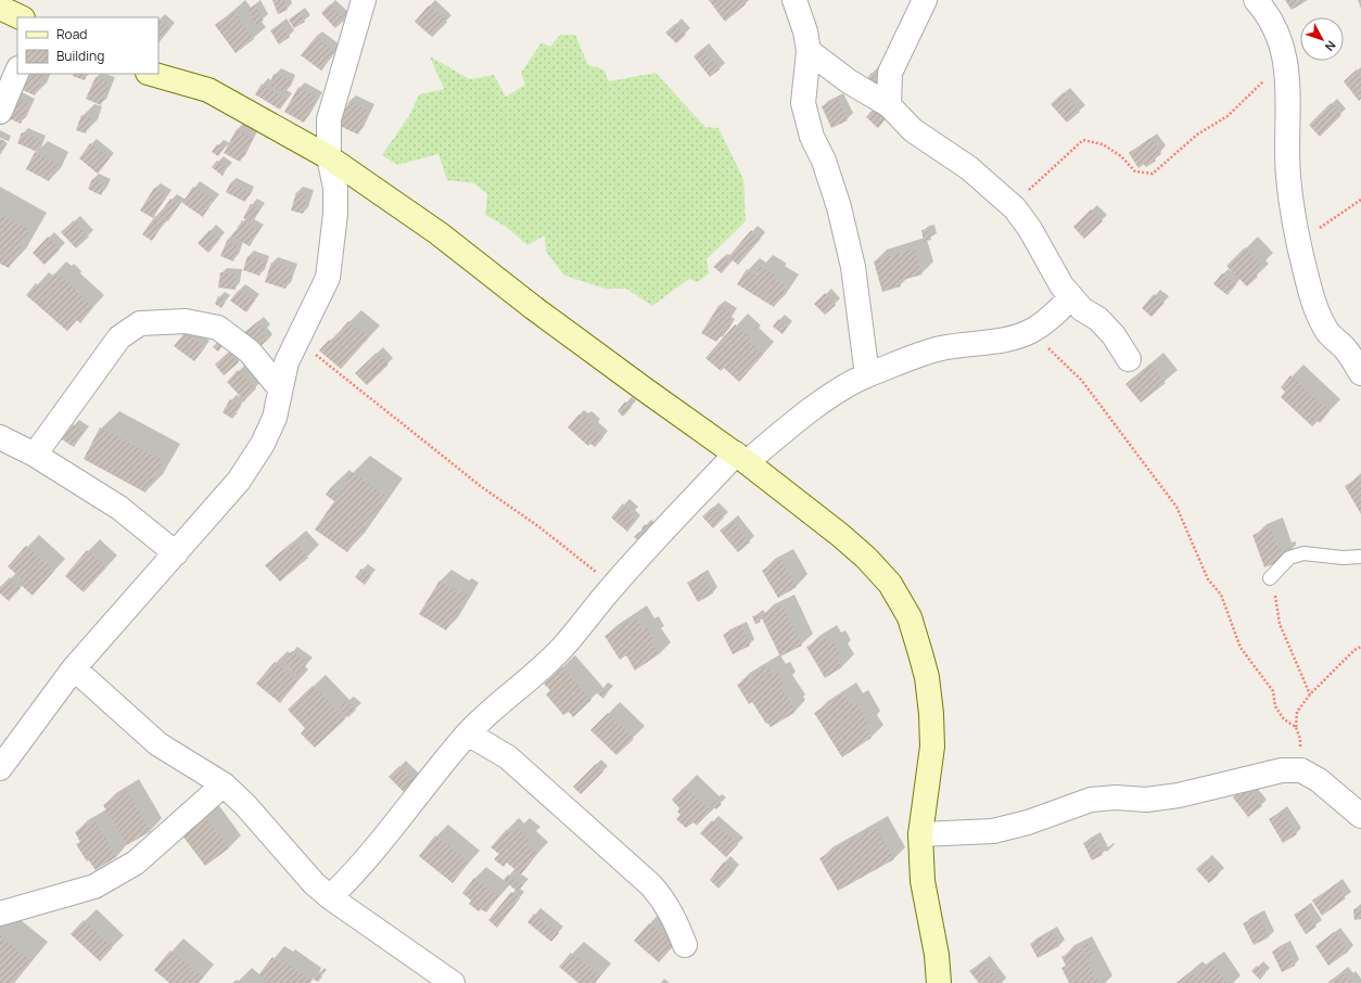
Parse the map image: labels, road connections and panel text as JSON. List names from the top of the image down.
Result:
{
  "legend": ["Road", "Building"],
  "north": "bottom right"
}
